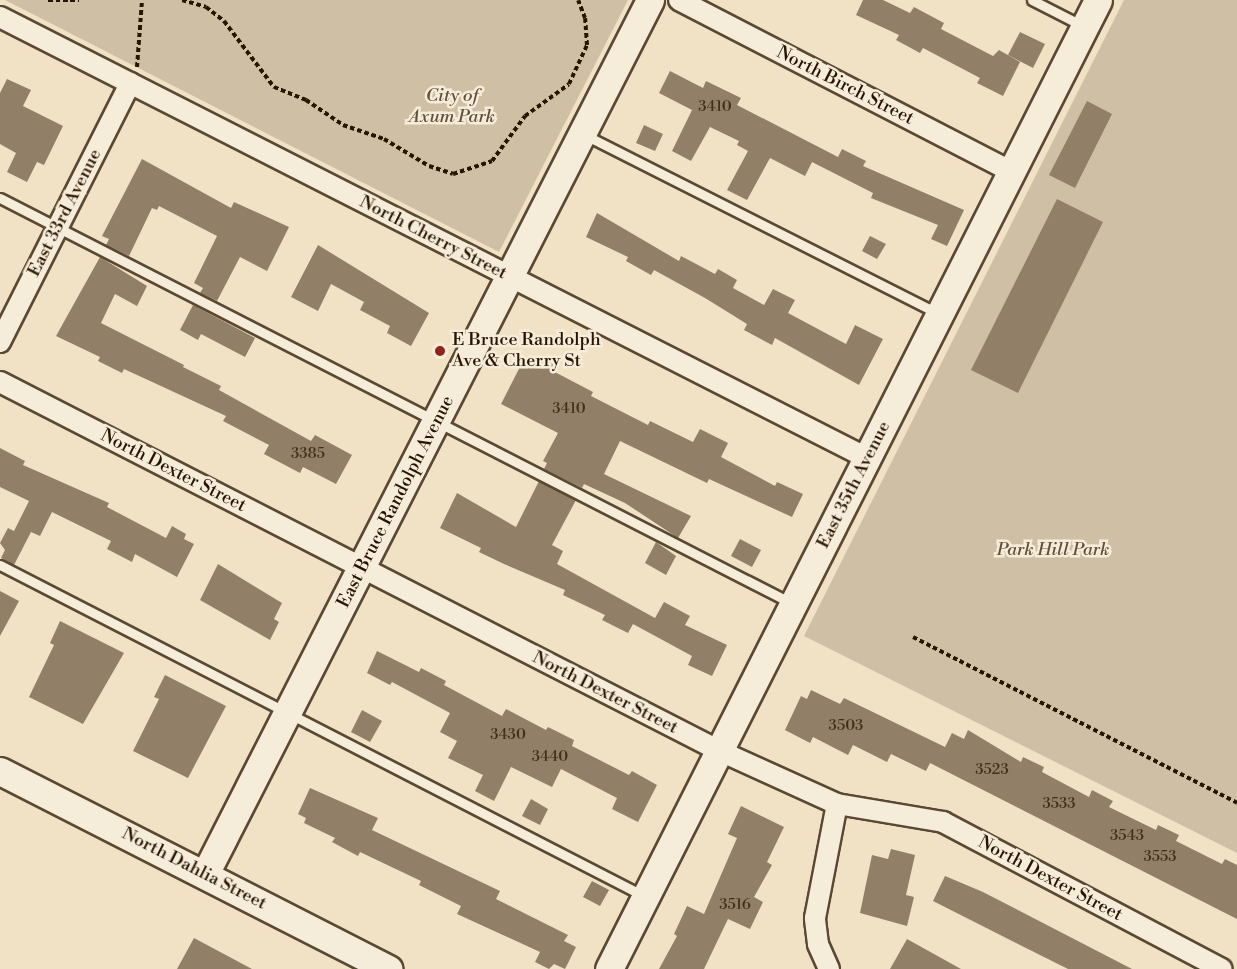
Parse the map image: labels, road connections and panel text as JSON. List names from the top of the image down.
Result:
{
  "streets": {
    "street": [
      "North Birch Street",
      "East 33rd Avenue",
      "North Cherry Street",
      "North Dexter Street",
      "East 35th Avenue",
      "East Bruce Randolph Avenue",
      "North Dahlia Street"
    ]
  },
  "crossings": [
    ["North Birch Street", "East 35th Avenue"],
    ["East 33rd Avenue", "North Cherry Street"],
    ["North Cherry Street", "East 35th Avenue"],
    ["North Cherry Street", "East Bruce Randolph Avenue"],
    ["North Dexter Street", "East 35th Avenue"],
    ["North Dexter Street", "East Bruce Randolph Avenue"],
    ["East Bruce Randolph Avenue", "North Dahlia Street"]
  ],
  "parks": ["City of Axum Park", "Park Hill Park"],
  "places": ["E Bruce Randolph Ave & Cherry St"],
  "house_numbers": [
    "3410",
    "3410",
    "3385",
    "3503",
    "3430",
    "3440",
    "3523",
    "3533",
    "3543",
    "3553",
    "3516"
  ]
}
